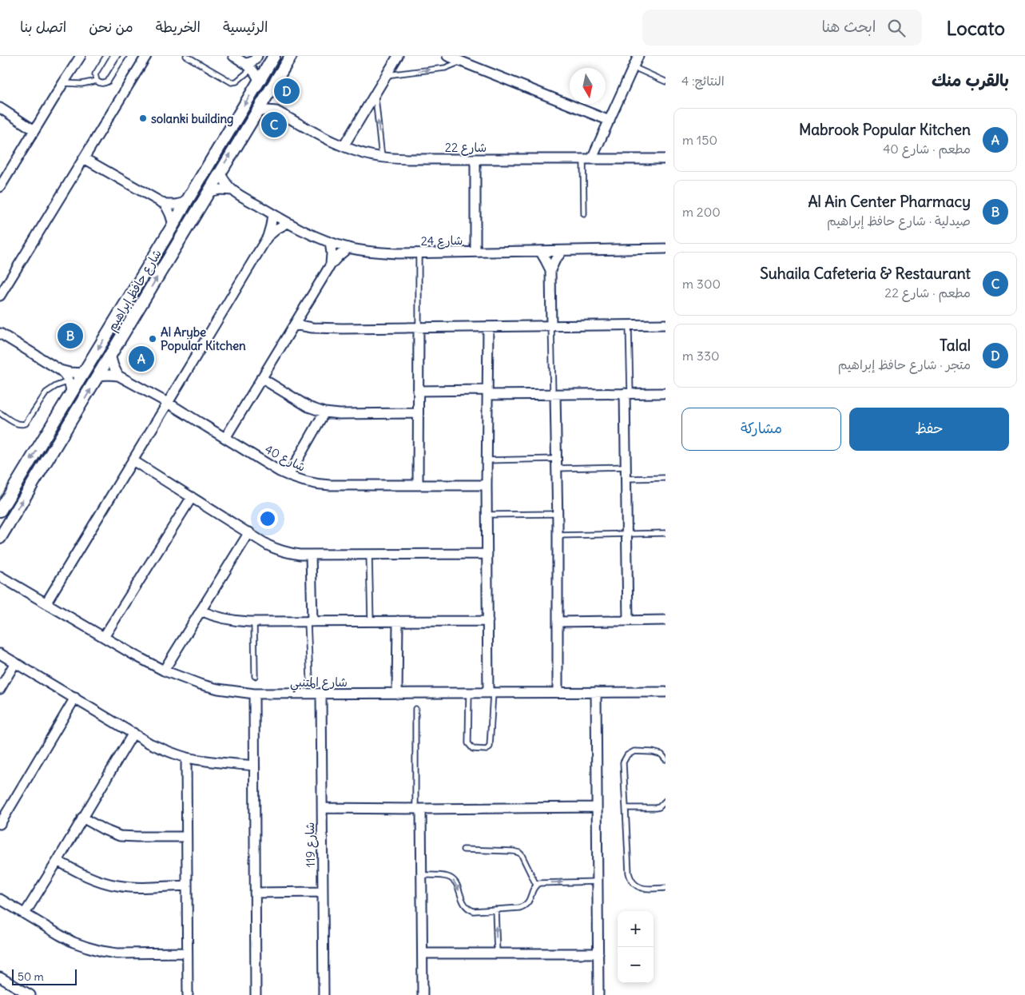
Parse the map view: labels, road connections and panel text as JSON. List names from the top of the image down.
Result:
{
  "streets": {
    "street": [
      "شارع 22",
      "شارع 24",
      "شارع حافظ إبراهيم",
      "شارع 40",
      "شارع المتنبي",
      "شارع 119"
    ]
  },
  "crossings": [
    ["شارع 24", "شارع حافظ إبراهيم"],
    ["شارع حافظ إبراهيم", "شارع 40"],
    ["شارع المتنبي", "شارع 119"]
  ],
  "places": ["solanki building", "Al Arybe Popular Kitchen"],
  "scale_bar": "50 m",
  "north": "bottom",
  "page": {
    "header": "Locato",
    "search": "ابحث هنا",
    "nav": [
      "الرئيسية",
      "الخريطة",
      "من نحن",
      "اتصل بنا"
    ],
    "heading": ["بالقرب منك", "النتائج: 4"],
    "pins": [
      "D",
      "C",
      "B",
      "A"
    ],
    "list": [
      {
        "mark": "A",
        "name": "Mabrook Popular Kitchen",
        "note": "مطعم · شارع 40",
        "value": "150 m"
      },
      {
        "mark": "B",
        "name": "Al Ain Center Pharmacy",
        "note": "صيدلية · شارع حافظ إبراهيم",
        "value": "200 m"
      },
      {
        "mark": "C",
        "name": "Suhaila Cafeteria & Restaurant",
        "note": "مطعم · شارع 22",
        "value": "300 m"
      },
      {
        "mark": "D",
        "name": "Talal",
        "note": "متجر · شارع حافظ إبراهيم",
        "value": "330 m"
      }
    ],
    "buttons": ["حفظ", "مشاركة"],
    "map_buttons": ["+", "−"],
    "scale": "50 m"
  }
}
